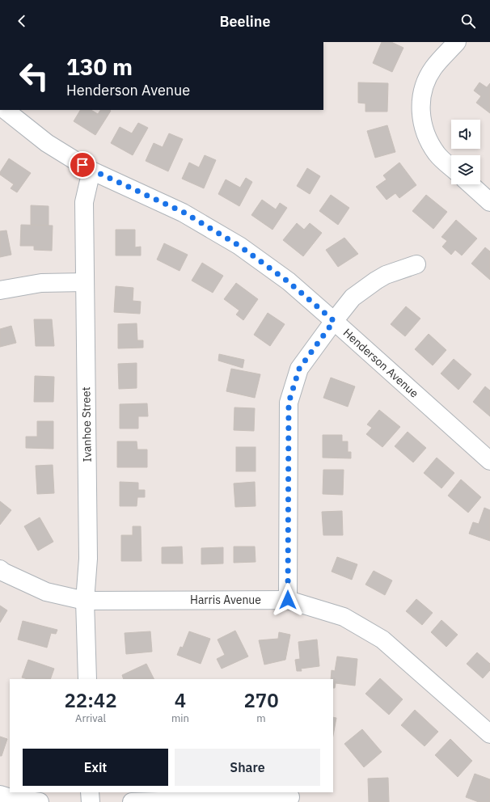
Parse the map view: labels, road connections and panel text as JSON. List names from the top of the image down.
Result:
{
  "streets": {
    "street": ["Henderson Avenue", "Ivanhoe Street", "Harris Avenue"]
  },
  "crossings": [
    ["Henderson Avenue", "Ivanhoe Street"],
    ["Ivanhoe Street", "Harris Avenue"]
  ],
  "page": {
    "header": "Beeline",
    "turn": ["130 m", "Henderson Avenue"],
    "eta": [
      "22:42",
      "Arrival",
      "4",
      "min",
      "270",
      "m"
    ],
    "buttons": ["Exit", "Share"]
  }
}
